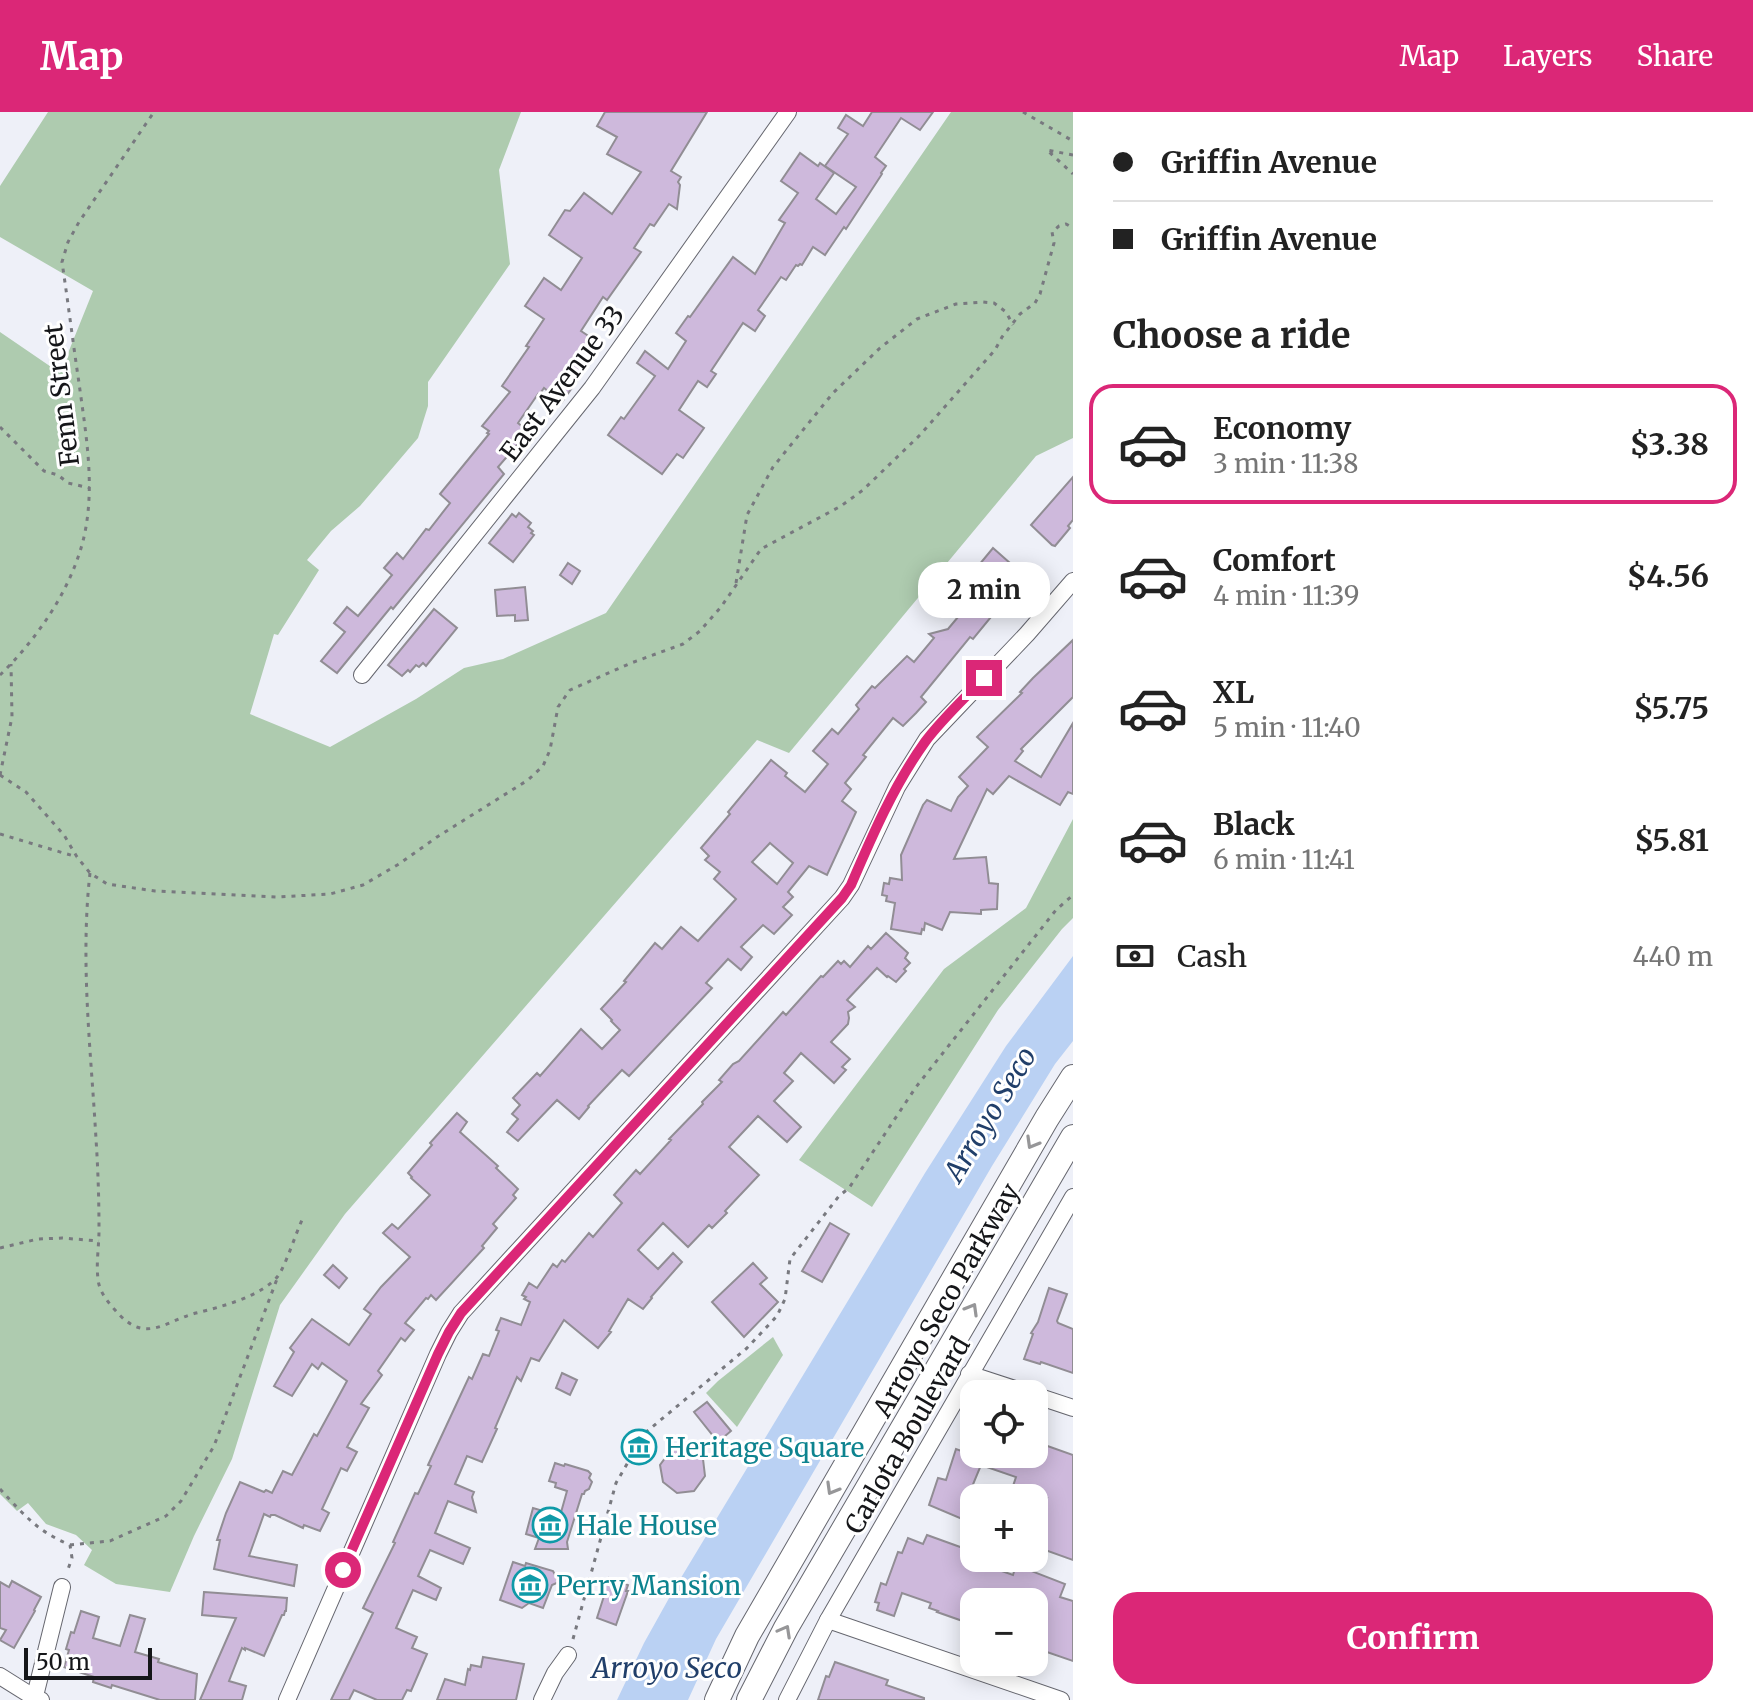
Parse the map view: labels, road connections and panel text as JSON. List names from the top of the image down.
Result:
{
  "streets": {
    "highway": ["Arroyo Seco Parkway"],
    "street": ["East Avenue 33", "Carlota Boulevard"],
    "path": ["Fenn Street"]
  },
  "water": ["Arroyo Seco"],
  "places": {
    "museum": ["Heritage Square", "Hale House", "Perry Mansion"]
  },
  "scale_bar": "50 m",
  "page": {
    "header": "Map",
    "nav": ["Map", "Layers", "Share"],
    "banner": ["Griffin Avenue", "Griffin Avenue"],
    "heading": "Choose a ride",
    "list": [
      {
        "name": "Economy",
        "note": "3 min · 11:38",
        "value": "$3.38"
      },
      {
        "name": "Comfort",
        "note": "4 min · 11:39",
        "value": "$4.56"
      },
      {
        "name": "XL",
        "note": "5 min · 11:40",
        "value": "$5.75"
      },
      {
        "name": "Black",
        "note": "6 min · 11:41",
        "value": "$5.81"
      }
    ],
    "bubble": "2 min",
    "pay": ["Cash", "440 m"],
    "map_buttons": ["+", "−"],
    "buttons": "Confirm",
    "scale": "50 m"
  }
}
